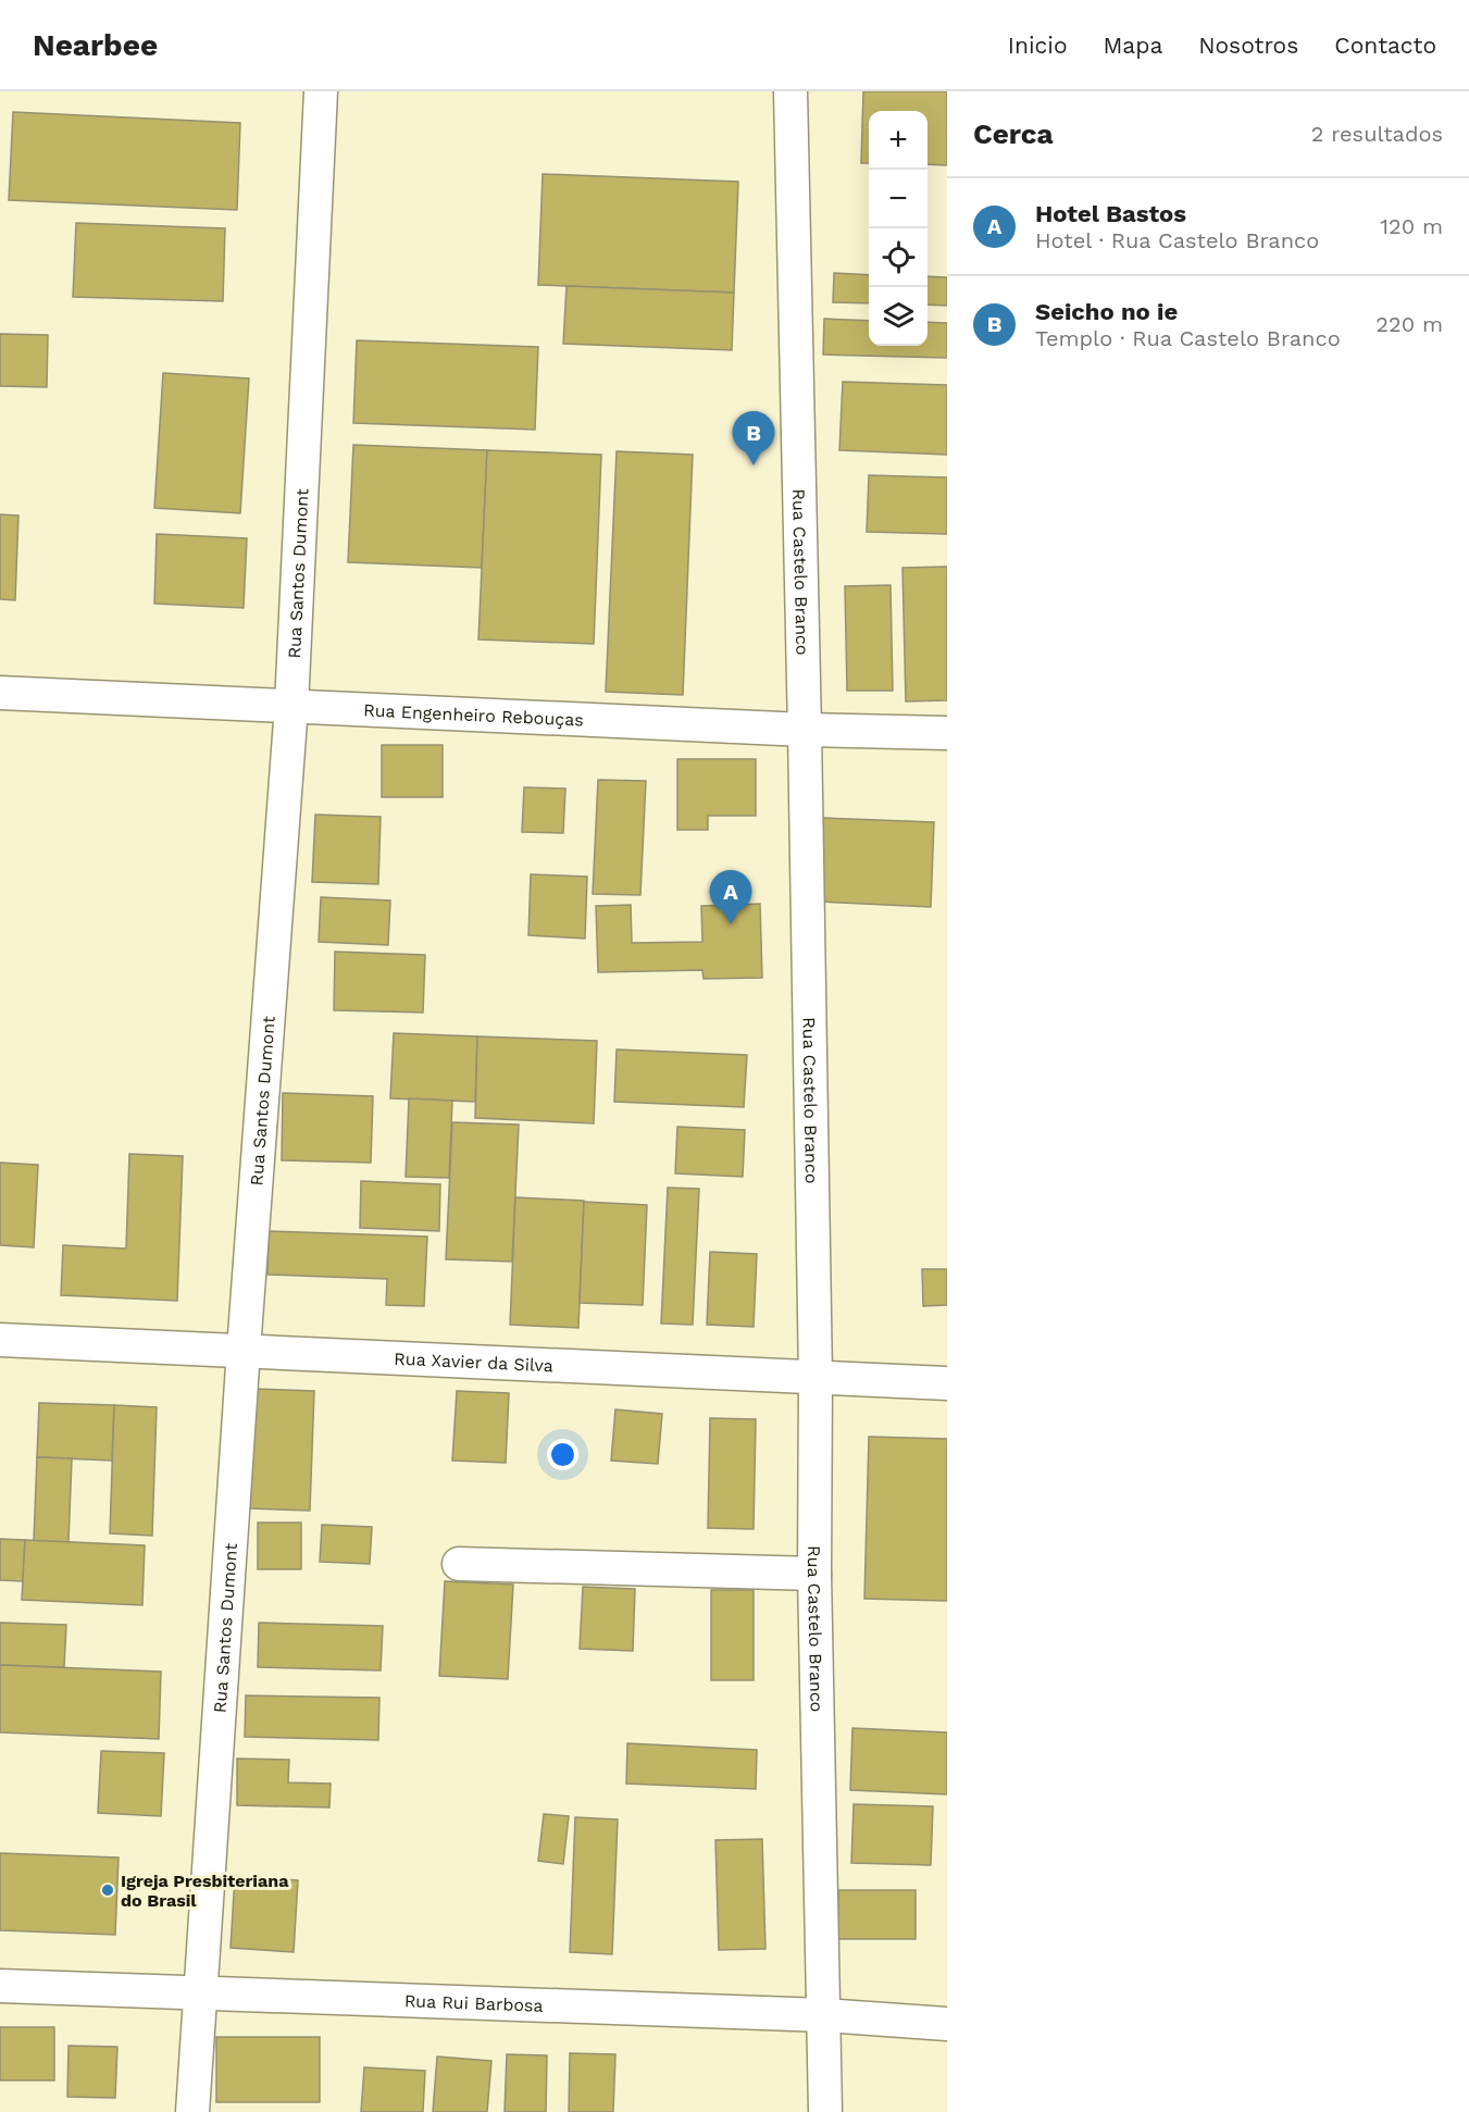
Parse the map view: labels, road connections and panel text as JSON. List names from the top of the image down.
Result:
{
  "streets": {
    "street": [
      "Rua Castelo Branco",
      "Rua Santos Dumont",
      "Rua Engenheiro Rebouças",
      "Rua Xavier da Silva",
      "Rua Rui Barbosa"
    ]
  },
  "crossings": [
    ["Rua Castelo Branco", "Rua Engenheiro Rebouças"],
    ["Rua Castelo Branco", "Rua Xavier da Silva"],
    ["Rua Castelo Branco", "Rua Rui Barbosa"],
    ["Rua Santos Dumont", "Rua Engenheiro Rebouças"],
    ["Rua Santos Dumont", "Rua Xavier da Silva"],
    ["Rua Santos Dumont", "Rua Rui Barbosa"]
  ],
  "places": ["Igreja Presbiteriana do Brasil"],
  "page": {
    "header": "Nearbee",
    "nav": [
      "Inicio",
      "Mapa",
      "Nosotros",
      "Contacto"
    ],
    "heading": ["Cerca", "2 resultados"],
    "map_buttons": ["+", "−"],
    "list": [
      {
        "mark": "A",
        "name": "Hotel Bastos",
        "note": "Hotel · Rua Castelo Branco",
        "value": "120 m"
      },
      {
        "mark": "B",
        "name": "Seicho no ie",
        "note": "Templo · Rua Castelo Branco",
        "value": "220 m"
      }
    ],
    "pins": ["B", "A"]
  }
}
